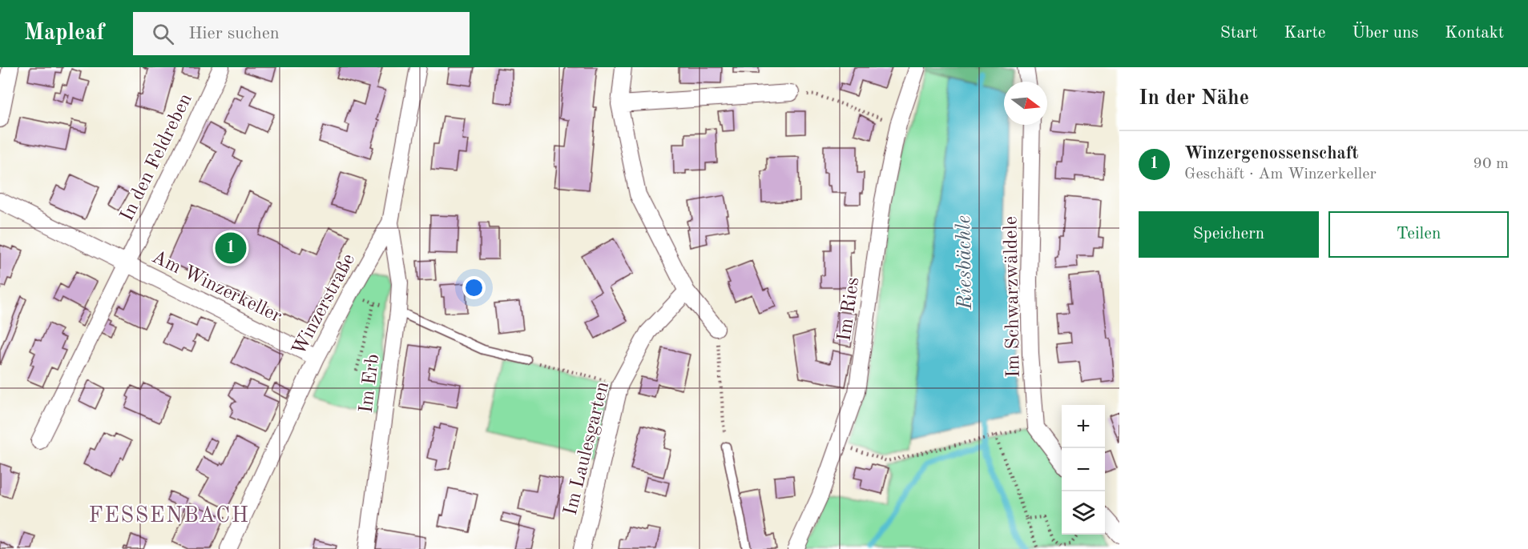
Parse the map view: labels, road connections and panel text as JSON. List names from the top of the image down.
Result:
{
  "streets": {
    "street": [
      "In den Feldreben",
      "Am Winzerkeller",
      "Im Schwarzwäldele",
      "Winzerstraße",
      "Im Ries",
      "Im Erb",
      "Im Laulesgarten"
    ]
  },
  "crossings": [
    ["In den Feldreben", "Am Winzerkeller"],
    ["Am Winzerkeller", "Winzerstraße"],
    ["Winzerstraße", "Im Erb"]
  ],
  "districts": ["FESSENBACH"],
  "water": ["Riesbächle"],
  "north": "right",
  "page": {
    "header": "Mapleaf",
    "search": "Hier suchen",
    "nav": [
      "Start",
      "Karte",
      "Über uns",
      "Kontakt"
    ],
    "heading": "In der Nähe",
    "list": [
      {
        "mark": "1",
        "name": "Winzergenossenschaft",
        "note": "Geschäft · Am Winzerkeller",
        "value": "90 m"
      }
    ],
    "buttons": ["Speichern", "Teilen"],
    "pins": "1",
    "map_buttons": ["+", "−"]
  }
}
